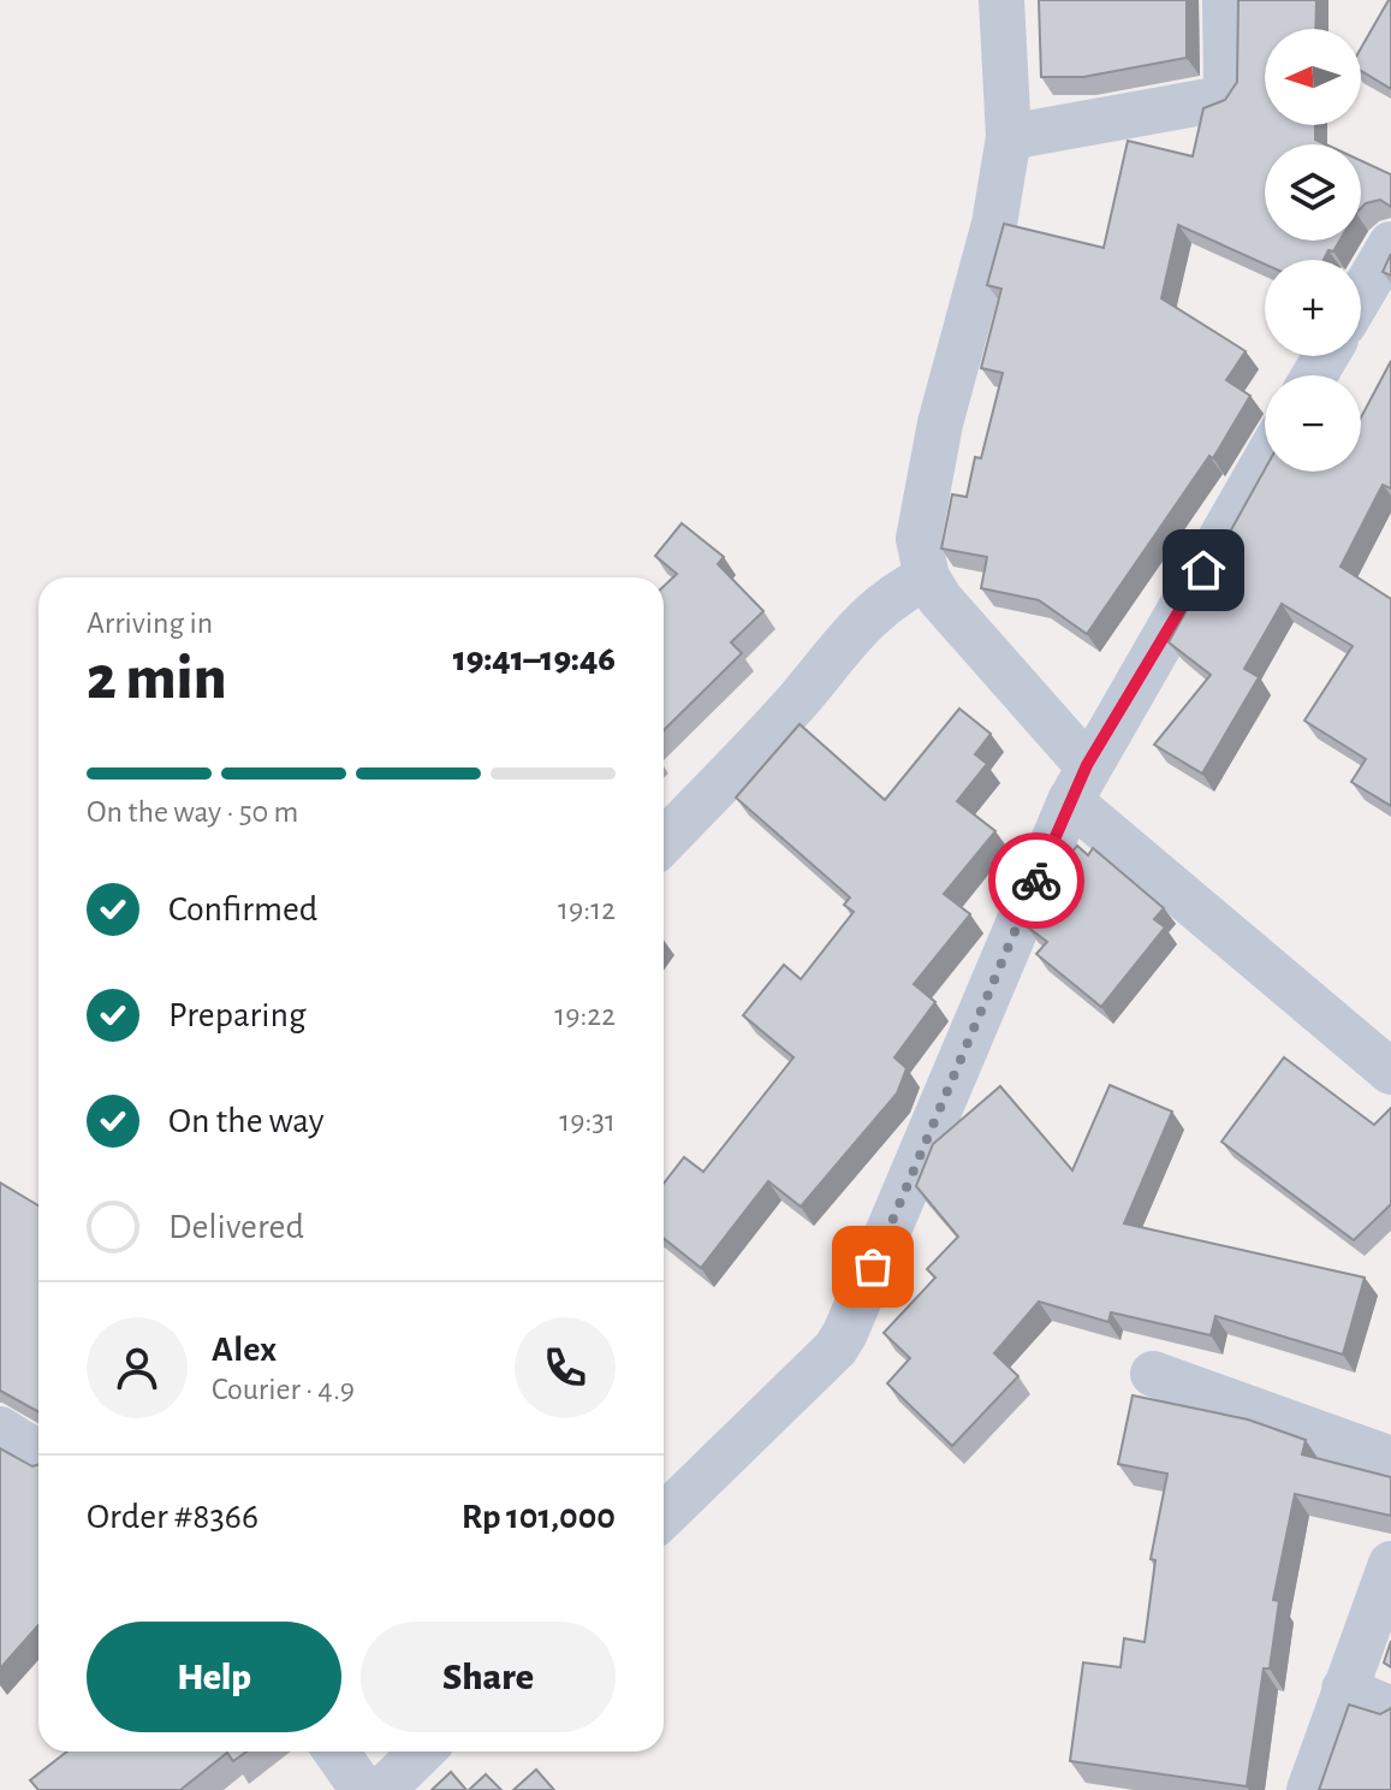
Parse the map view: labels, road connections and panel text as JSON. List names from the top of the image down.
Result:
{
  "north": "left",
  "page": {
    "map_buttons": ["+", "−"],
    "heading": ["2 min", "Arriving in", "19:41–19:46"],
    "panel": [
      "Alex",
      "Courier · 4.9",
      "Order #8366",
      "Rp 101,000"
    ],
    "bar": "On the way · 50 m",
    "list": [
      ["Confirmed", "19:12"],
      ["Preparing", "19:22"],
      ["On the way", "19:31"],
      "Delivered"
    ],
    "buttons": ["Help", "Share"]
  }
}
